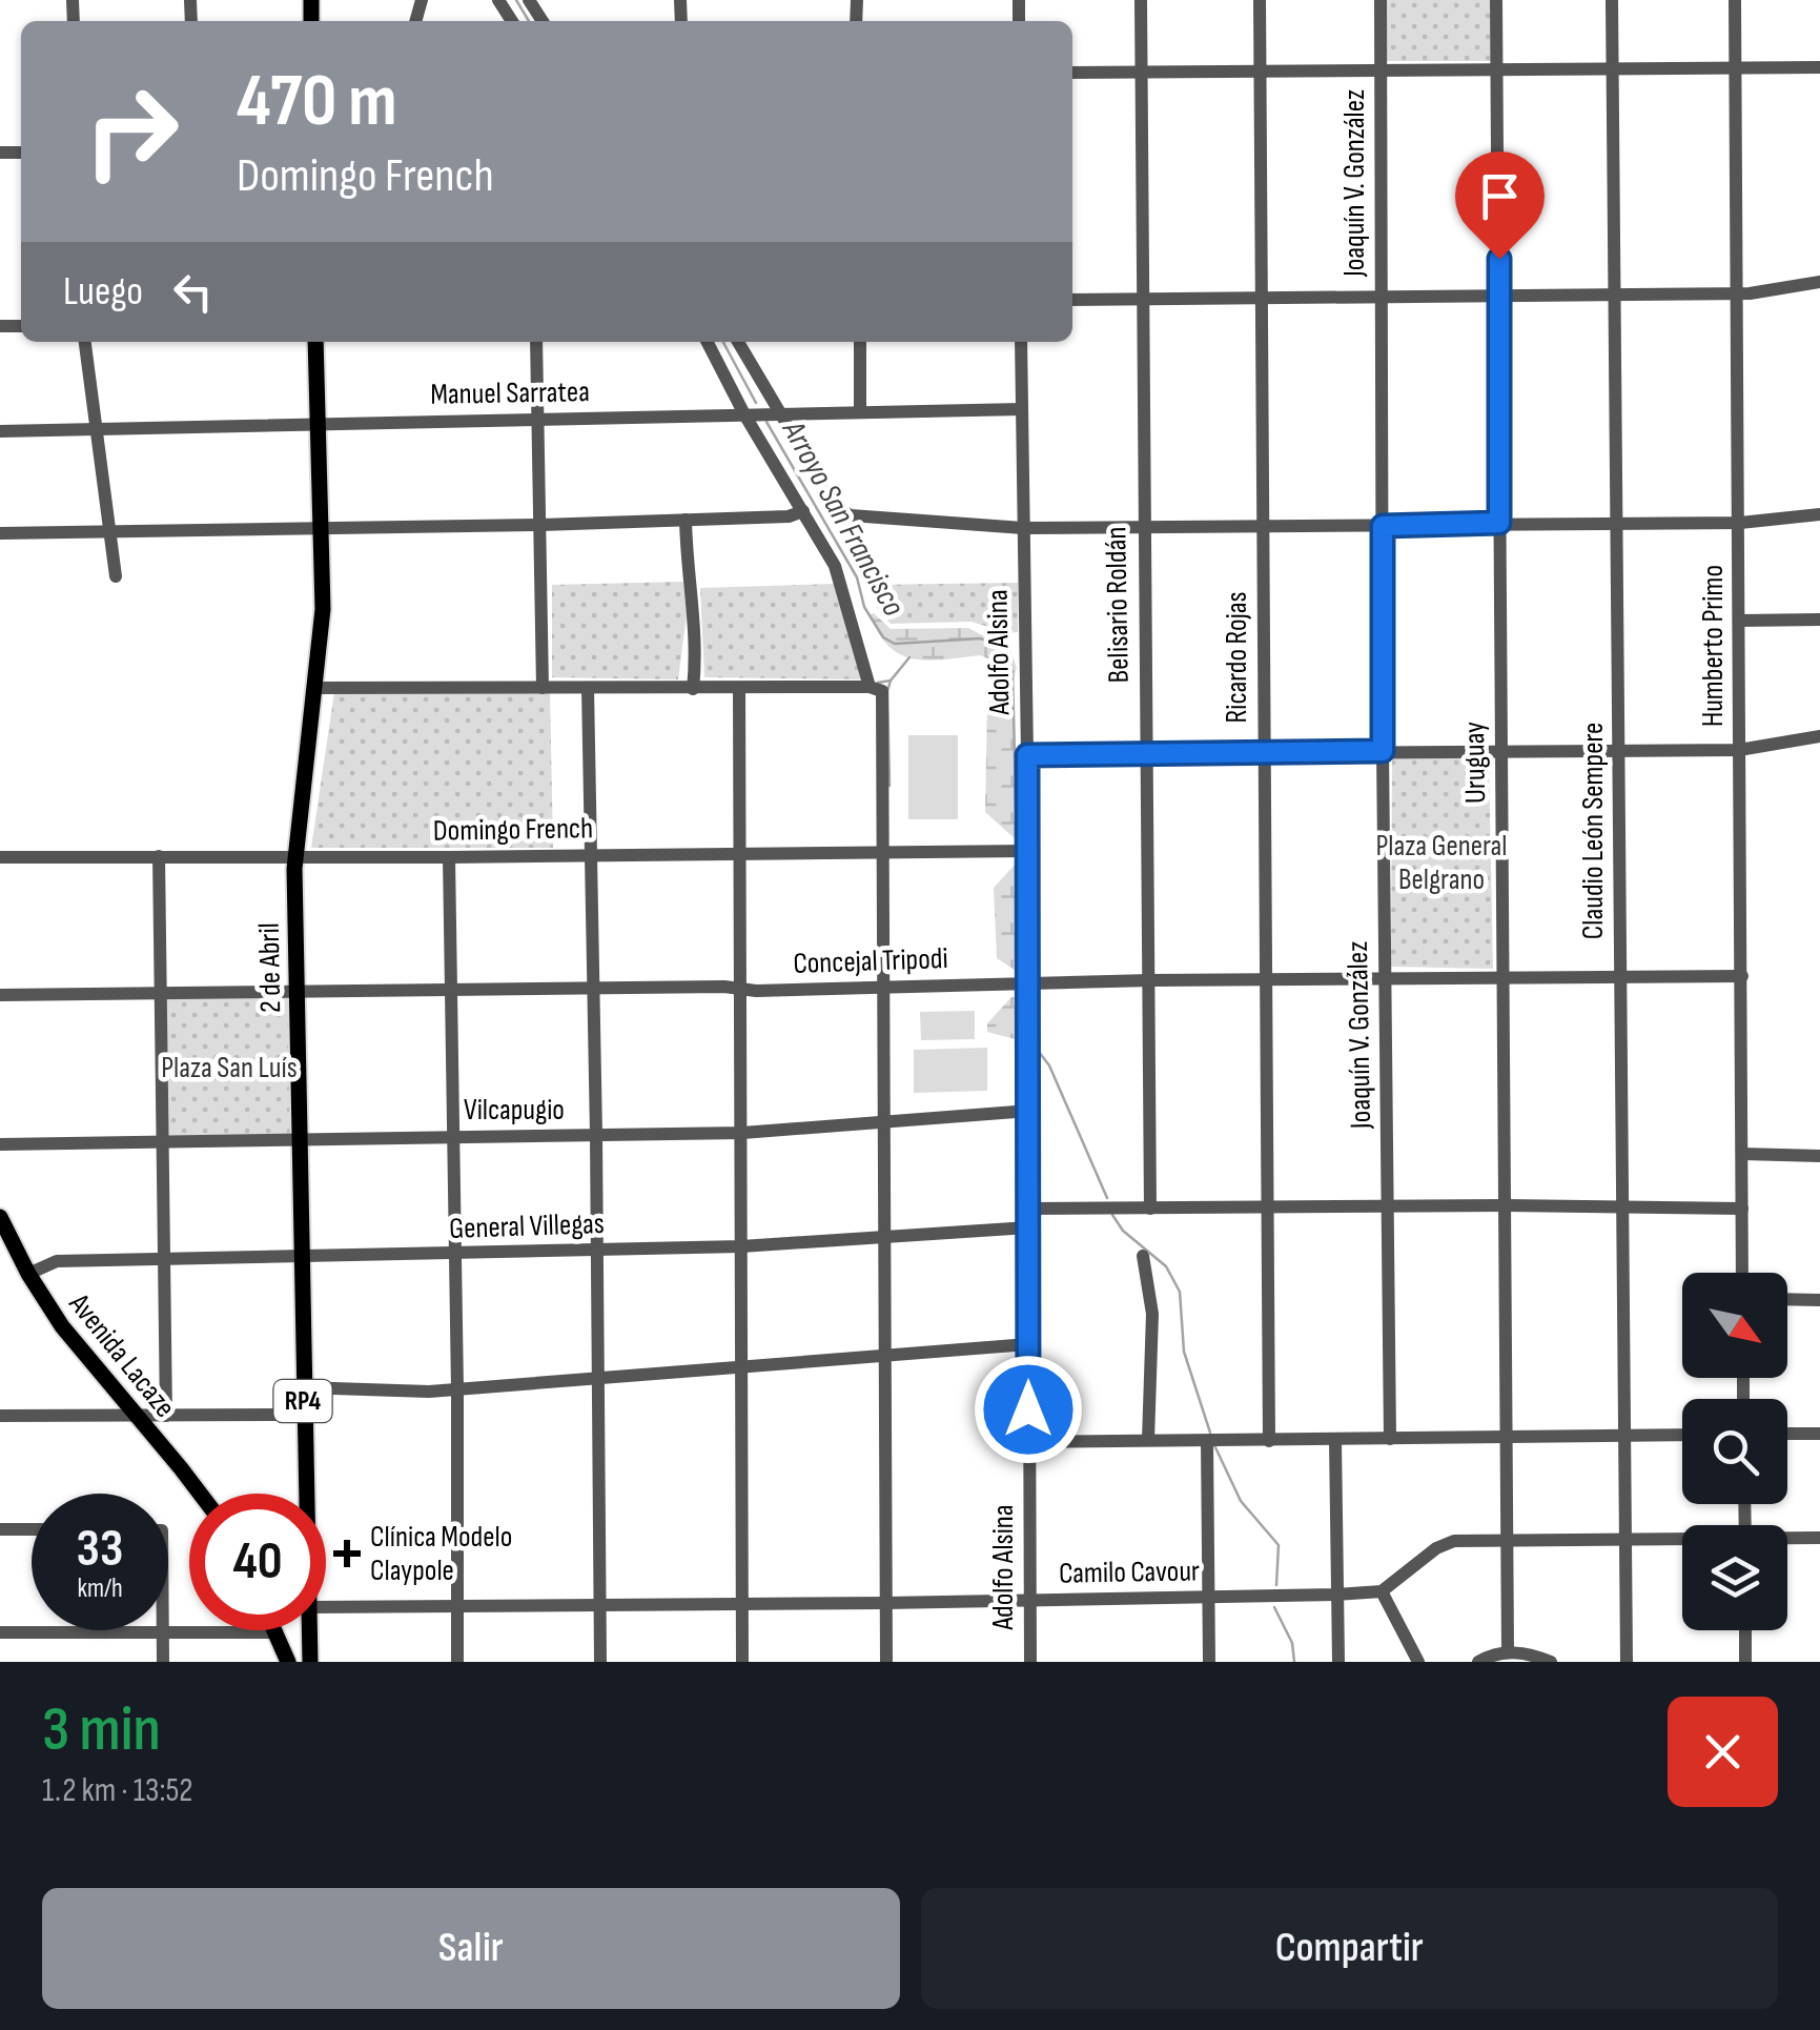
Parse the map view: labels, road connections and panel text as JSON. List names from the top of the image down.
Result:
{
  "streets": {
    "main road": ["2 de Abril", "Avenida Lacaze", "RP4"],
    "street": [
      "Joaquín V. González",
      "Manuel Sarratea",
      "Belisario Roldán",
      "Humberto Primo",
      "Adolfo Alsina",
      "Ricardo Rojas",
      "Uruguay",
      "Domingo French",
      "Claudio León Sempere",
      "Concejal Tripodi",
      "Vilcapugio",
      "General Villegas",
      "Camilo Cavour"
    ]
  },
  "crossings": [
    ["Joaquín V. González", "Concejal Tripodi"],
    ["Manuel Sarratea", "Adolfo Alsina"],
    ["Manuel Sarratea", "2 de Abril"],
    ["Belisario Roldán", "Concejal Tripodi"],
    ["Humberto Primo", "Concejal Tripodi"],
    ["Adolfo Alsina", "Domingo French"],
    ["Adolfo Alsina", "Concejal Tripodi"],
    ["Adolfo Alsina", "Vilcapugio"],
    ["Adolfo Alsina", "General Villegas"],
    ["Adolfo Alsina", "Camilo Cavour"],
    ["Ricardo Rojas", "Concejal Tripodi"],
    ["Uruguay", "Concejal Tripodi"],
    ["Domingo French", "2 de Abril"],
    ["Claudio León Sempere", "Concejal Tripodi"],
    ["Concejal Tripodi", "2 de Abril"],
    ["2 de Abril", "Vilcapugio"],
    ["2 de Abril", "General Villegas"],
    ["General Villegas", "Avenida Lacaze"]
  ],
  "water": ["Arroyo San Francisco"],
  "parks": ["Plaza General Belgrano", "Plaza San Luís"],
  "places": {
    "health": ["Clínica Modelo Claypole"]
  },
  "north": "bottom right",
  "page": {
    "turn": ["470 m", "Domingo French"],
    "then": "Luego",
    "speed": "33 km/h",
    "limit": "40",
    "heading": ["3 min", "1.2 km · 13:52"],
    "buttons": ["Salir", "Compartir"]
  }
}
